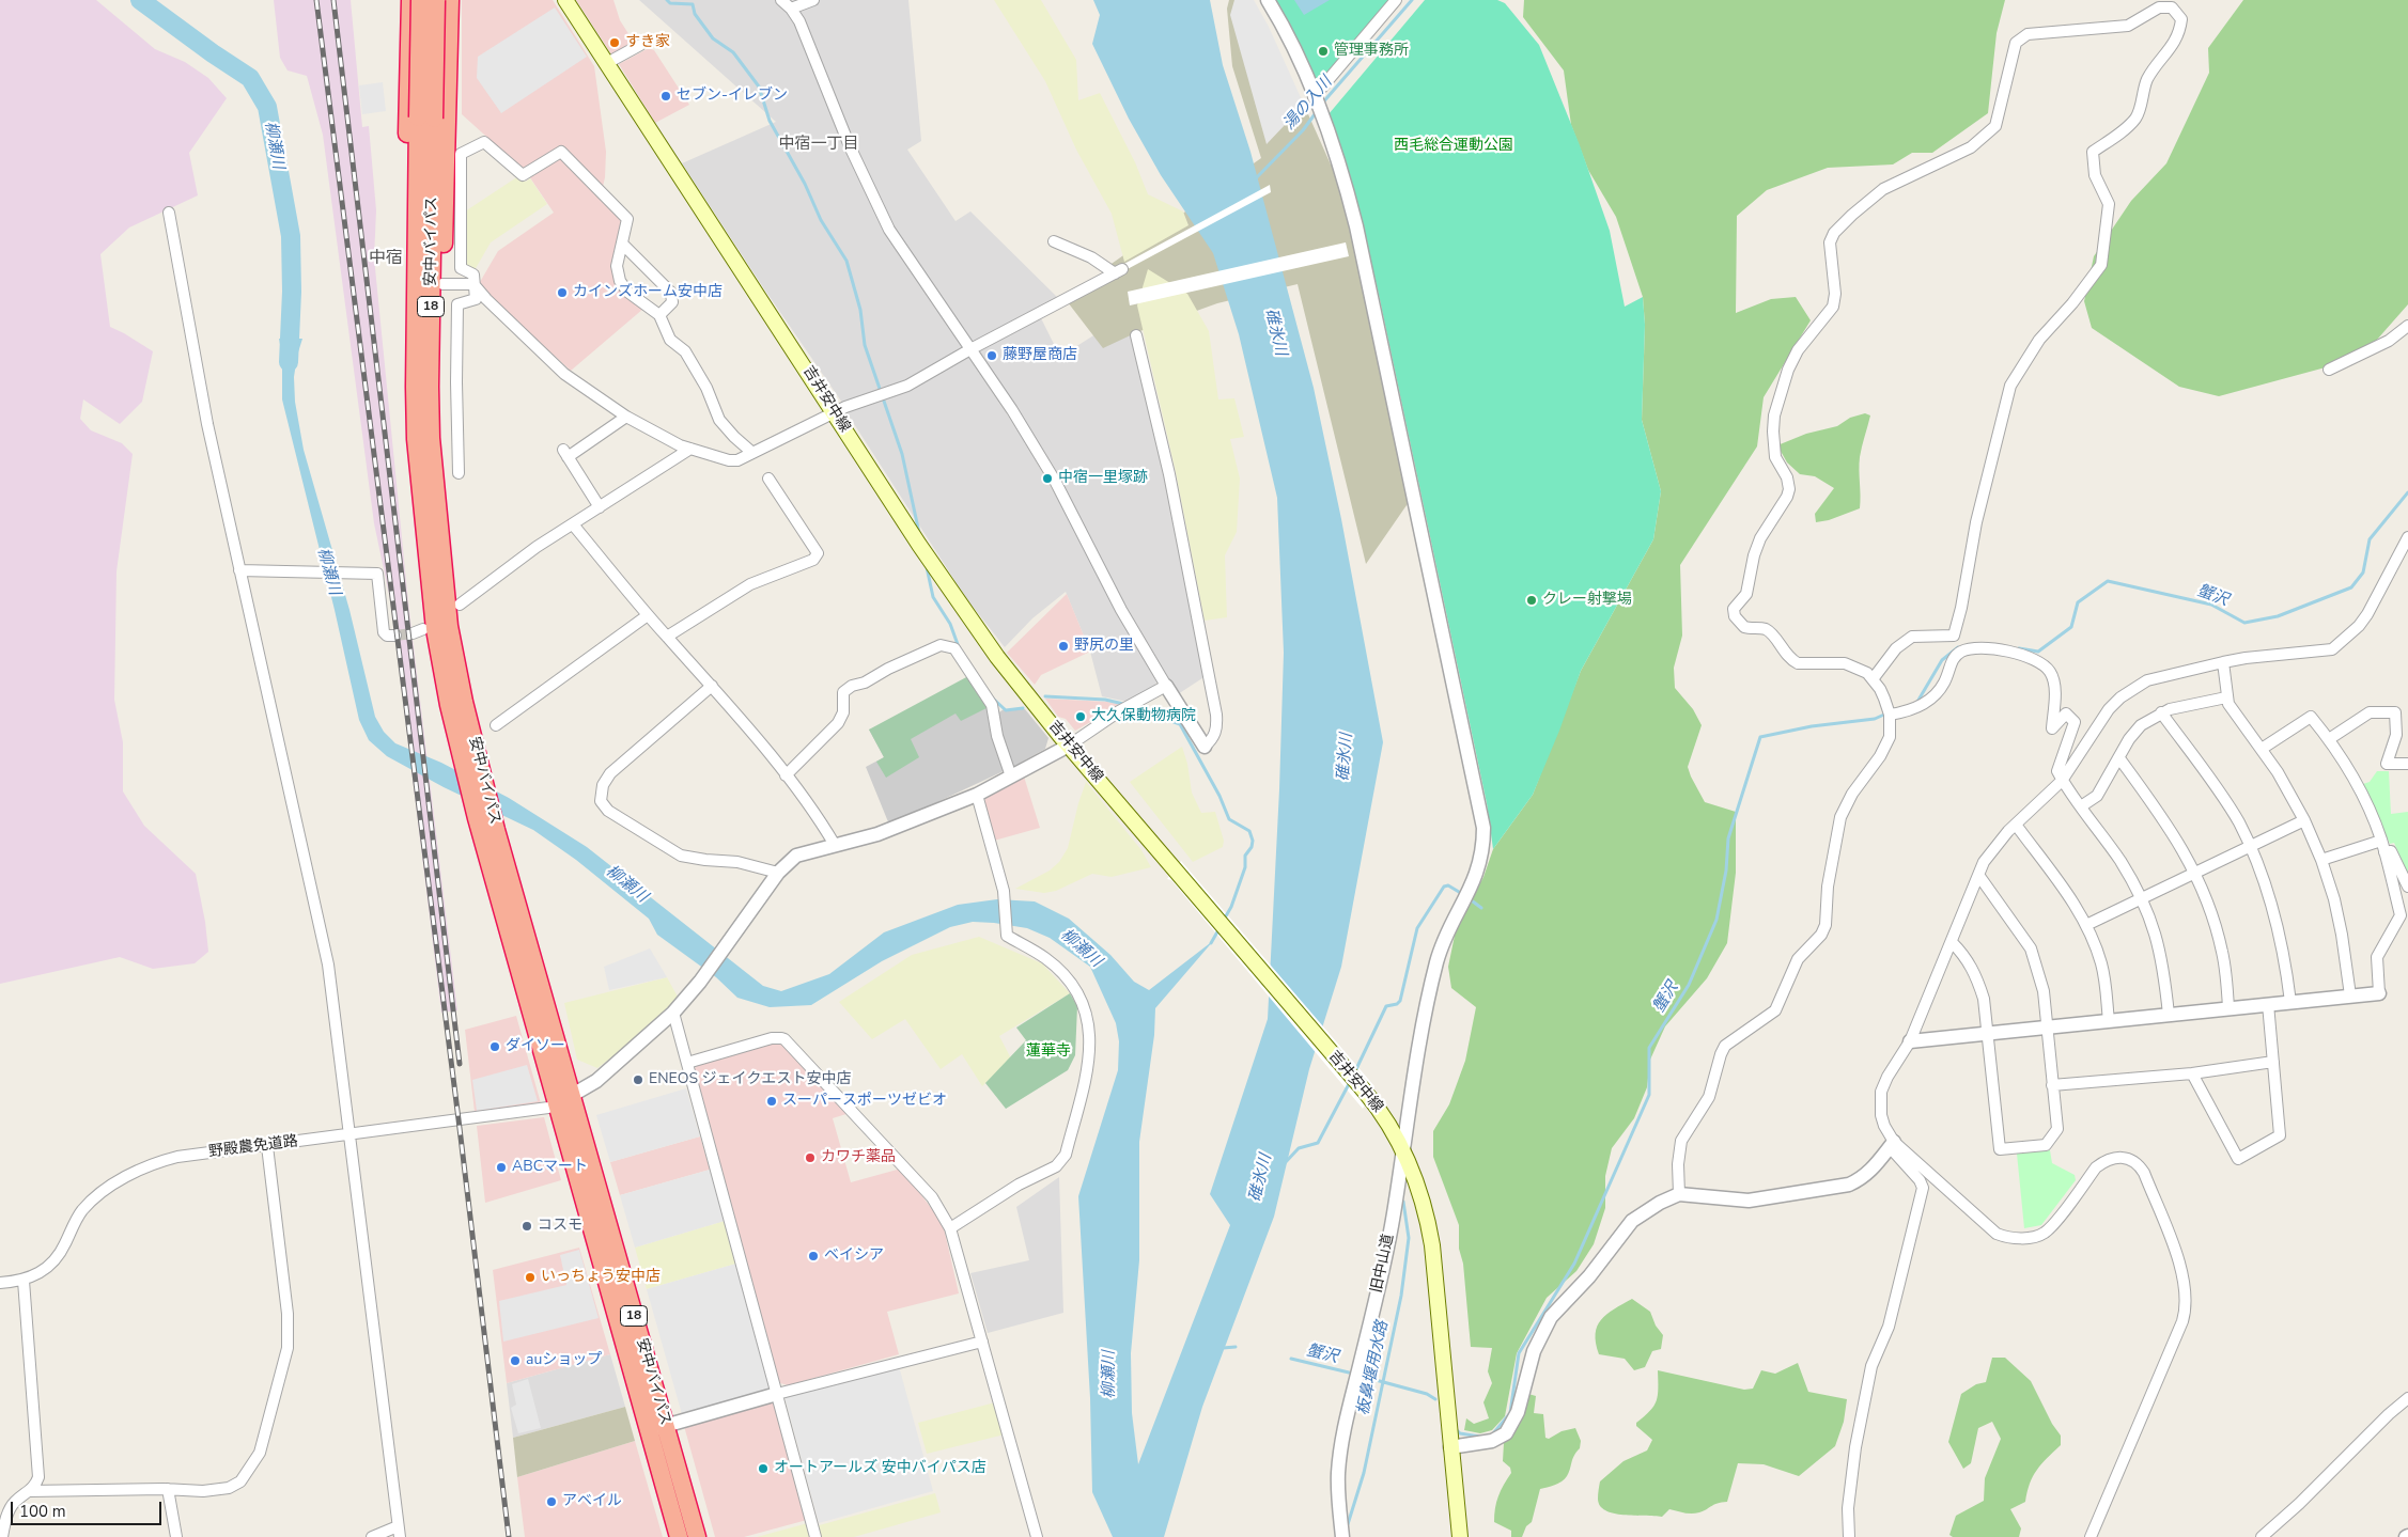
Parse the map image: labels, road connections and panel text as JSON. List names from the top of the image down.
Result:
{
  "streets": {
    "highway": ["安中バイパス", "18"],
    "main road": ["吉井安中線"],
    "street": ["野殿農免道路", "旧中山道"]
  },
  "crossings": [
    ["安中バイパス", "野殿農免道路"],
    ["吉井安中線", "旧中山道"]
  ],
  "districts": ["中宿一丁目", "中宿"],
  "water": [
    "湯の入川",
    "柳瀬川",
    "碓氷川",
    "蟹沢",
    "板鼻堰用水路"
  ],
  "parks": ["西毛総合運動公園", "蓮華寺"],
  "places": [
    "すき家",
    "管理事務所",
    "セブン-イレブン",
    "カインズホーム安中店",
    "藤野屋商店",
    "中宿一里塚跡",
    "クレー射撃場",
    "野尻の里",
    "大久保動物病院",
    "ダイソー",
    "ENEOS ジェイクエスト安中店",
    "スーパースポーツゼビオ",
    "カワチ薬品",
    "ABCマート",
    "コスモ",
    "ベイシア",
    "いっちょう安中店",
    "auショップ",
    "オートアールズ 安中バイパス店",
    "アベイル"
  ],
  "scale_bar": "100 m"
}
